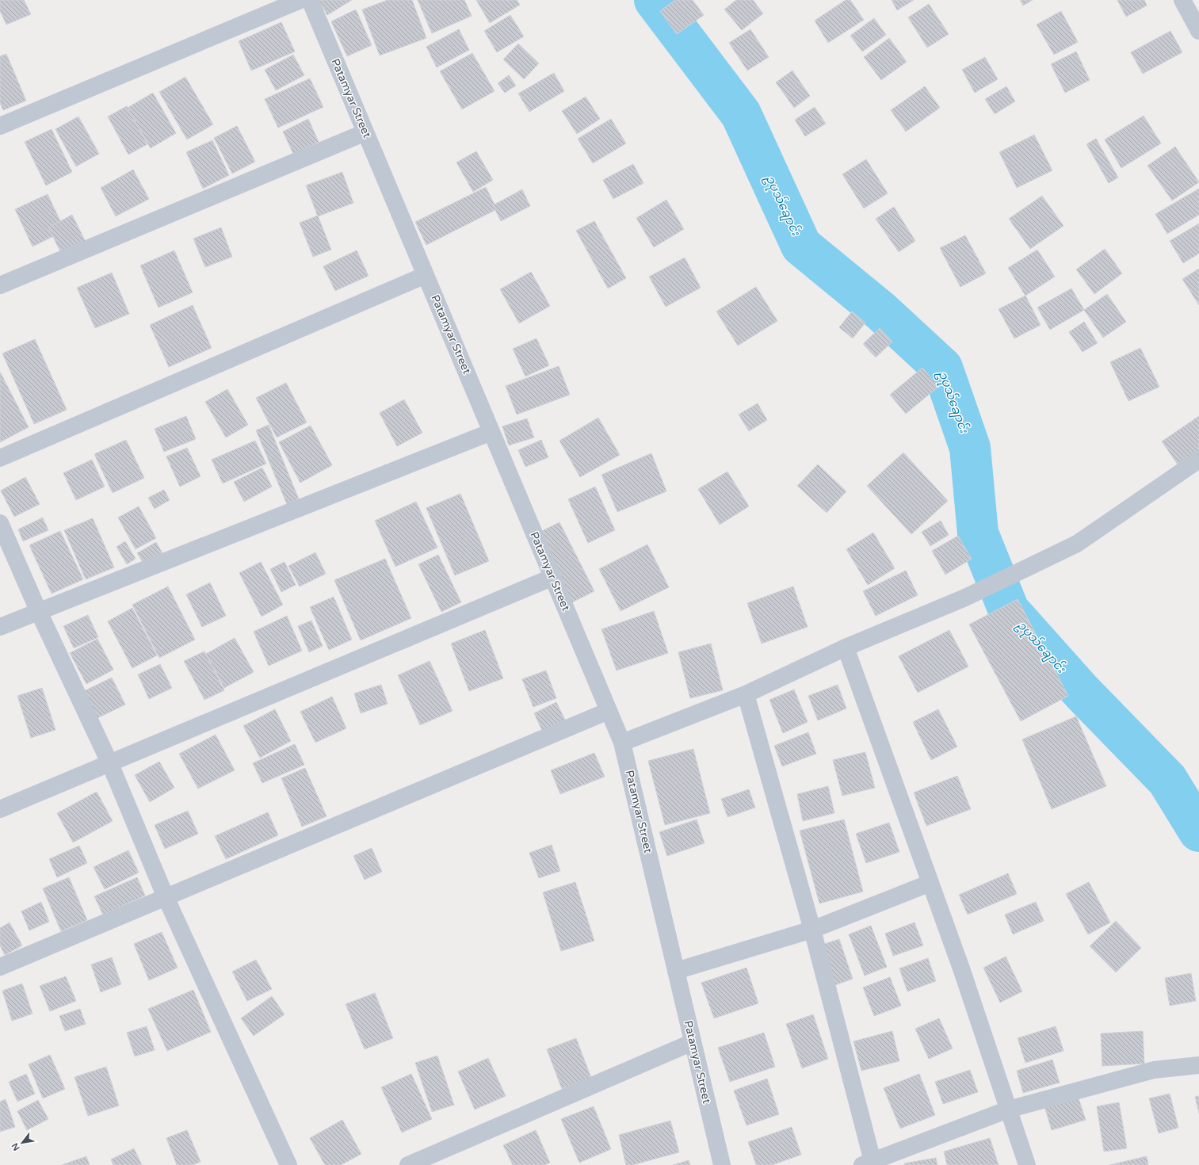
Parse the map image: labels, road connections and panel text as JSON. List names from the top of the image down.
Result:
{
  "streets": {
    "street": ["Patamyar Street"]
  },
  "water": ["ဥပုသ်ချောင်း"],
  "north": "bottom left"
}
